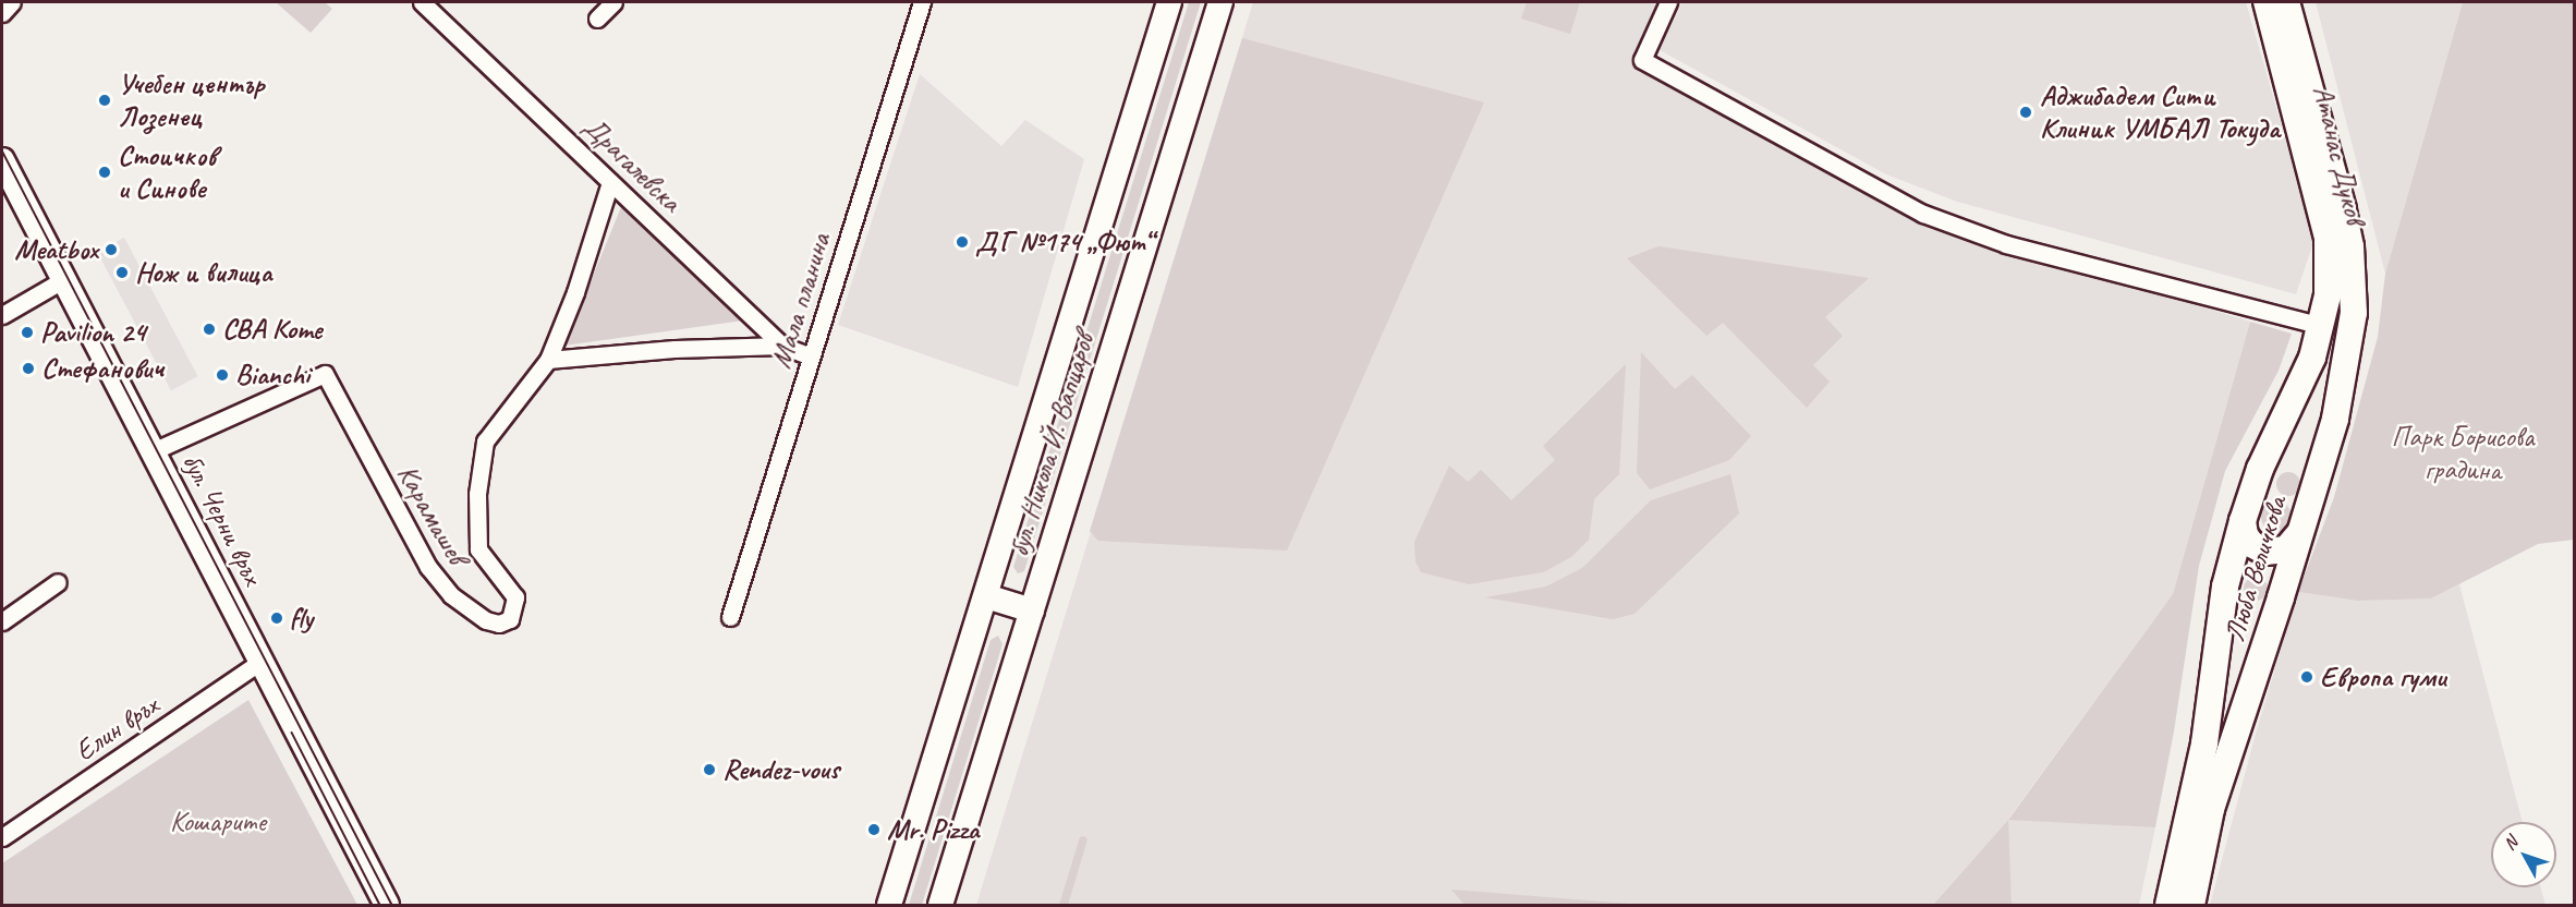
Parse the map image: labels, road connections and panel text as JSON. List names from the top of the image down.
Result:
{
  "streets": {
    "main road": [
      "Атанас Дуков",
      "бул. Никола Й. Вапцаров",
      "бул. Черни връх",
      "Люба Величкова"
    ],
    "street": [
      "Драгалевска",
      "Мала планина",
      "Карамашев",
      "Елин връх"
    ]
  },
  "crossings": [
    ["Атанас Дуков", "Люба Величкова"],
    ["Драгалевска", "Мала планина"],
    ["Драгалевска", "Карамашев"],
    ["Карамашев", "бул. Черни връх"],
    ["бул. Черни връх", "Елин връх"]
  ],
  "parks": ["Парк Борисова градина", "Кошарите"],
  "places": [
    "Учебен център Лозенец",
    "Аджибадем Сити Клиник УМБАЛ Токуда",
    "Стоичков и Синове",
    "ДГ №174 „Фют“",
    "Meatbox",
    "Нож и вилица",
    "CBA Kome",
    "Pavilion 24",
    "Стефанович",
    "Bianchi",
    "fly",
    "Европа гуми",
    "Rendez-vous",
    "Mr. Pizza"
  ],
  "north": "top left"
}
